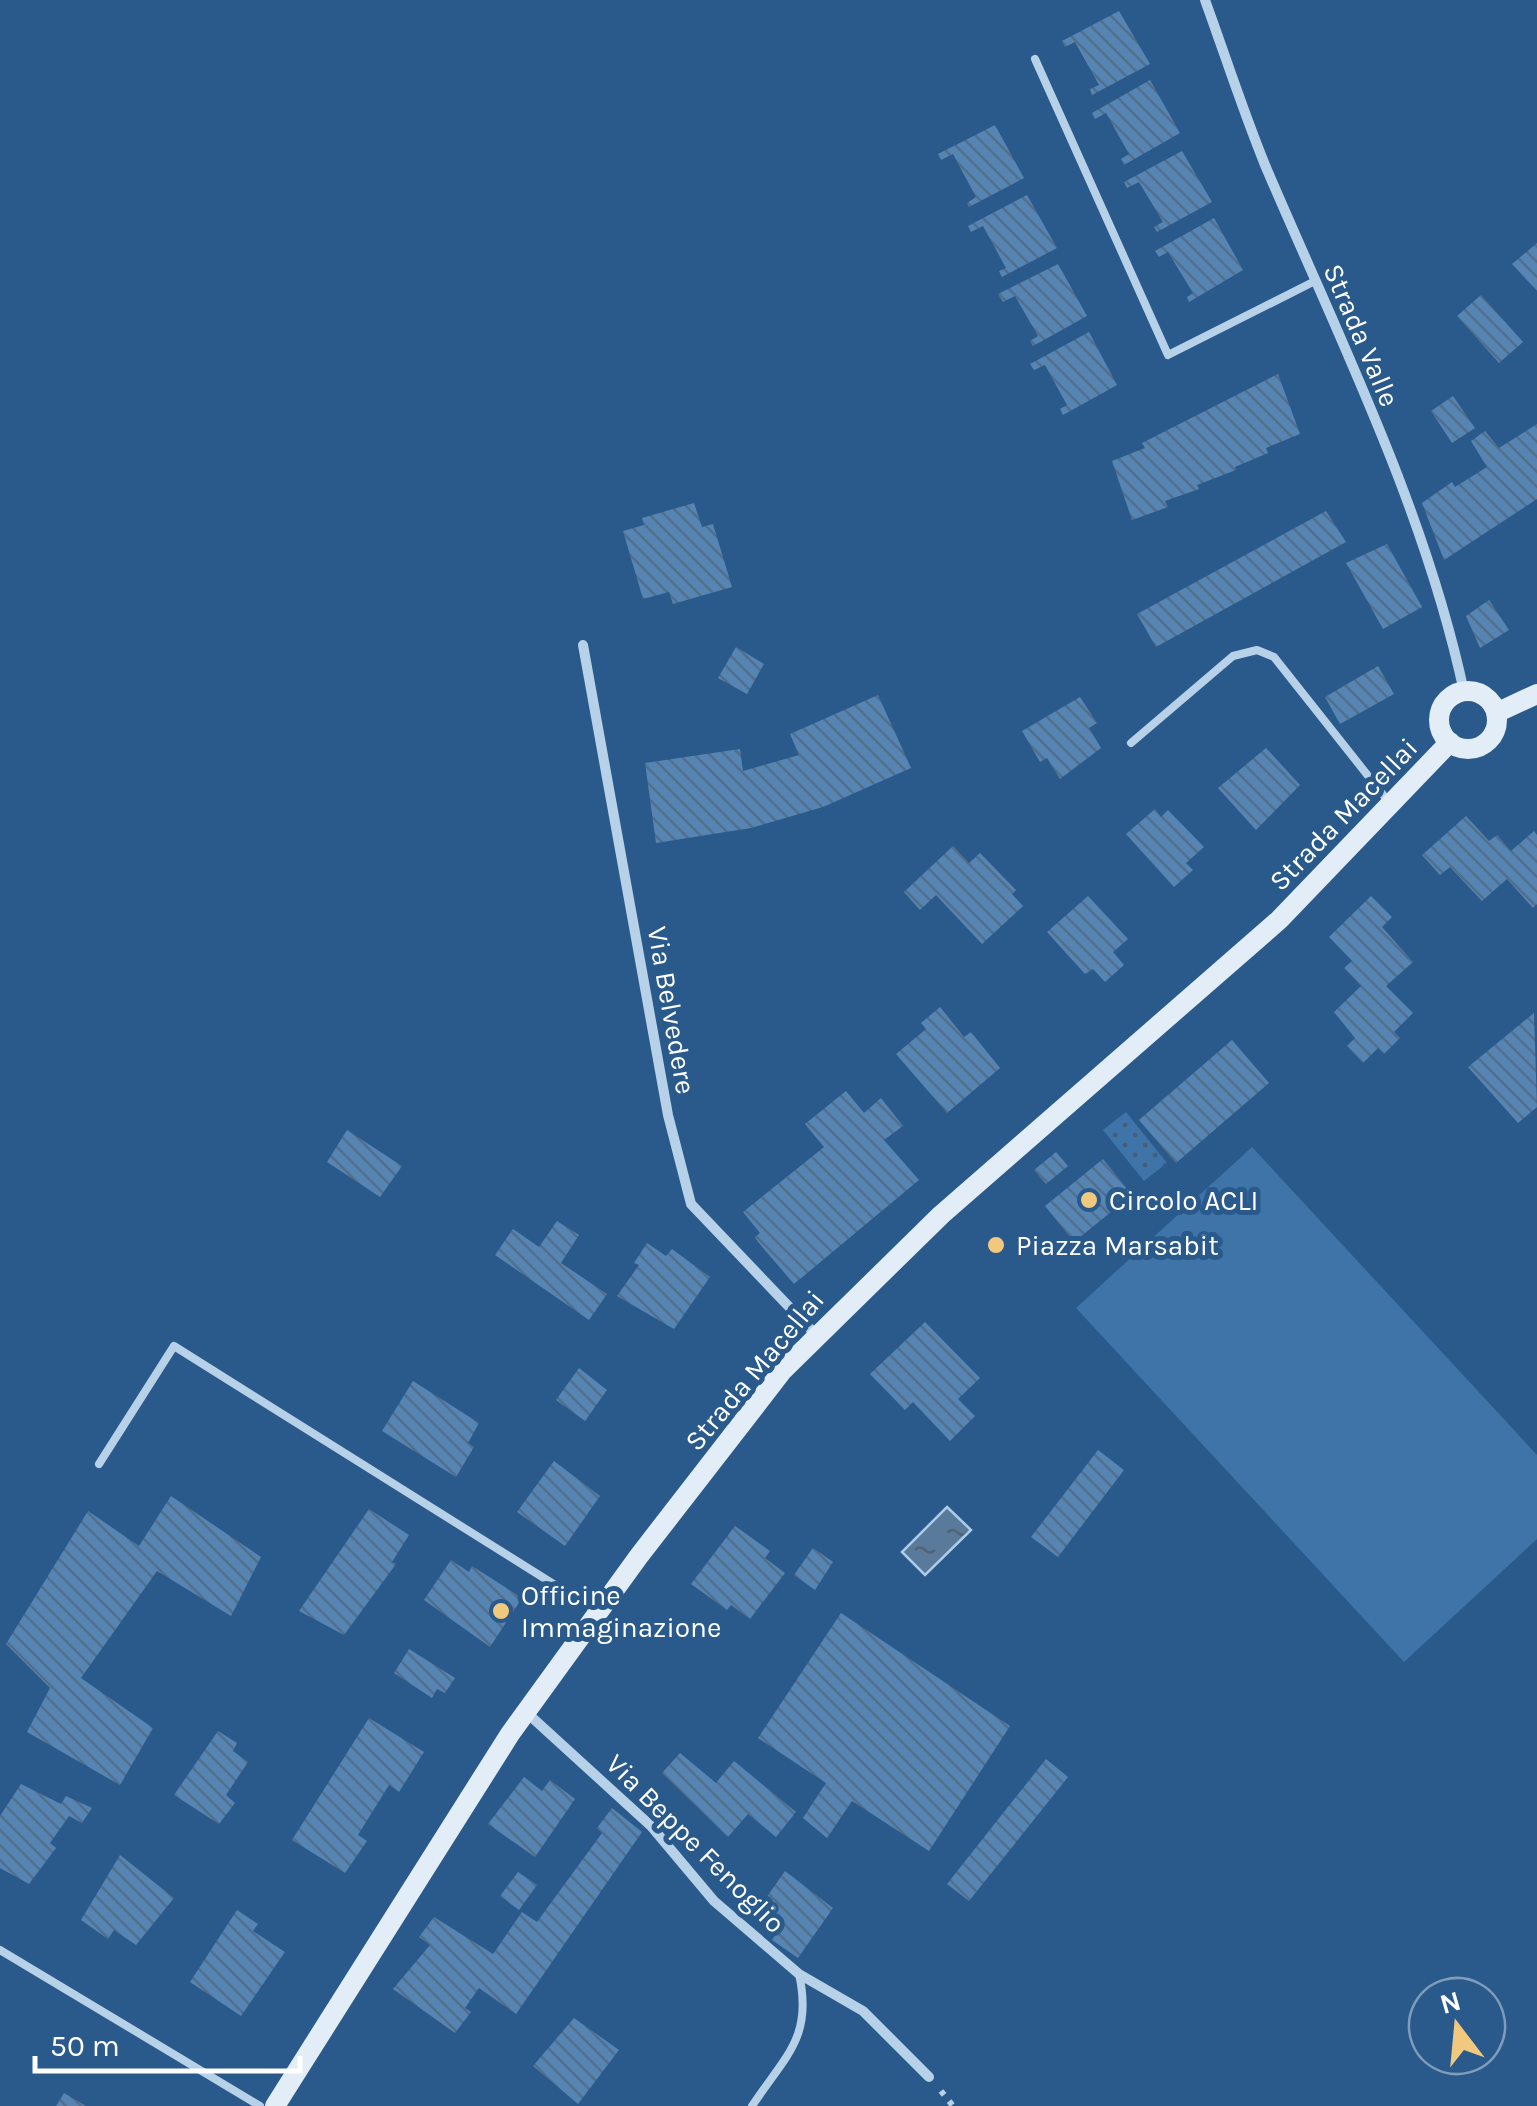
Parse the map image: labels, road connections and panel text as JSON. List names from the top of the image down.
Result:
{
  "streets": {
    "street": [
      "Strada Valle",
      "Strada Macellai",
      "Via Belvedere",
      "Via Beppe Fenoglio"
    ]
  },
  "crossings": [
    ["Strada Valle", "Strada Macellai"],
    ["Strada Macellai", "Via Belvedere"],
    ["Strada Macellai", "Via Beppe Fenoglio"]
  ],
  "places": ["Circolo ACLI", "Piazza Marsabit", "Officine Immaginazione"],
  "scale_bar": "50 m",
  "north": "top"
}
